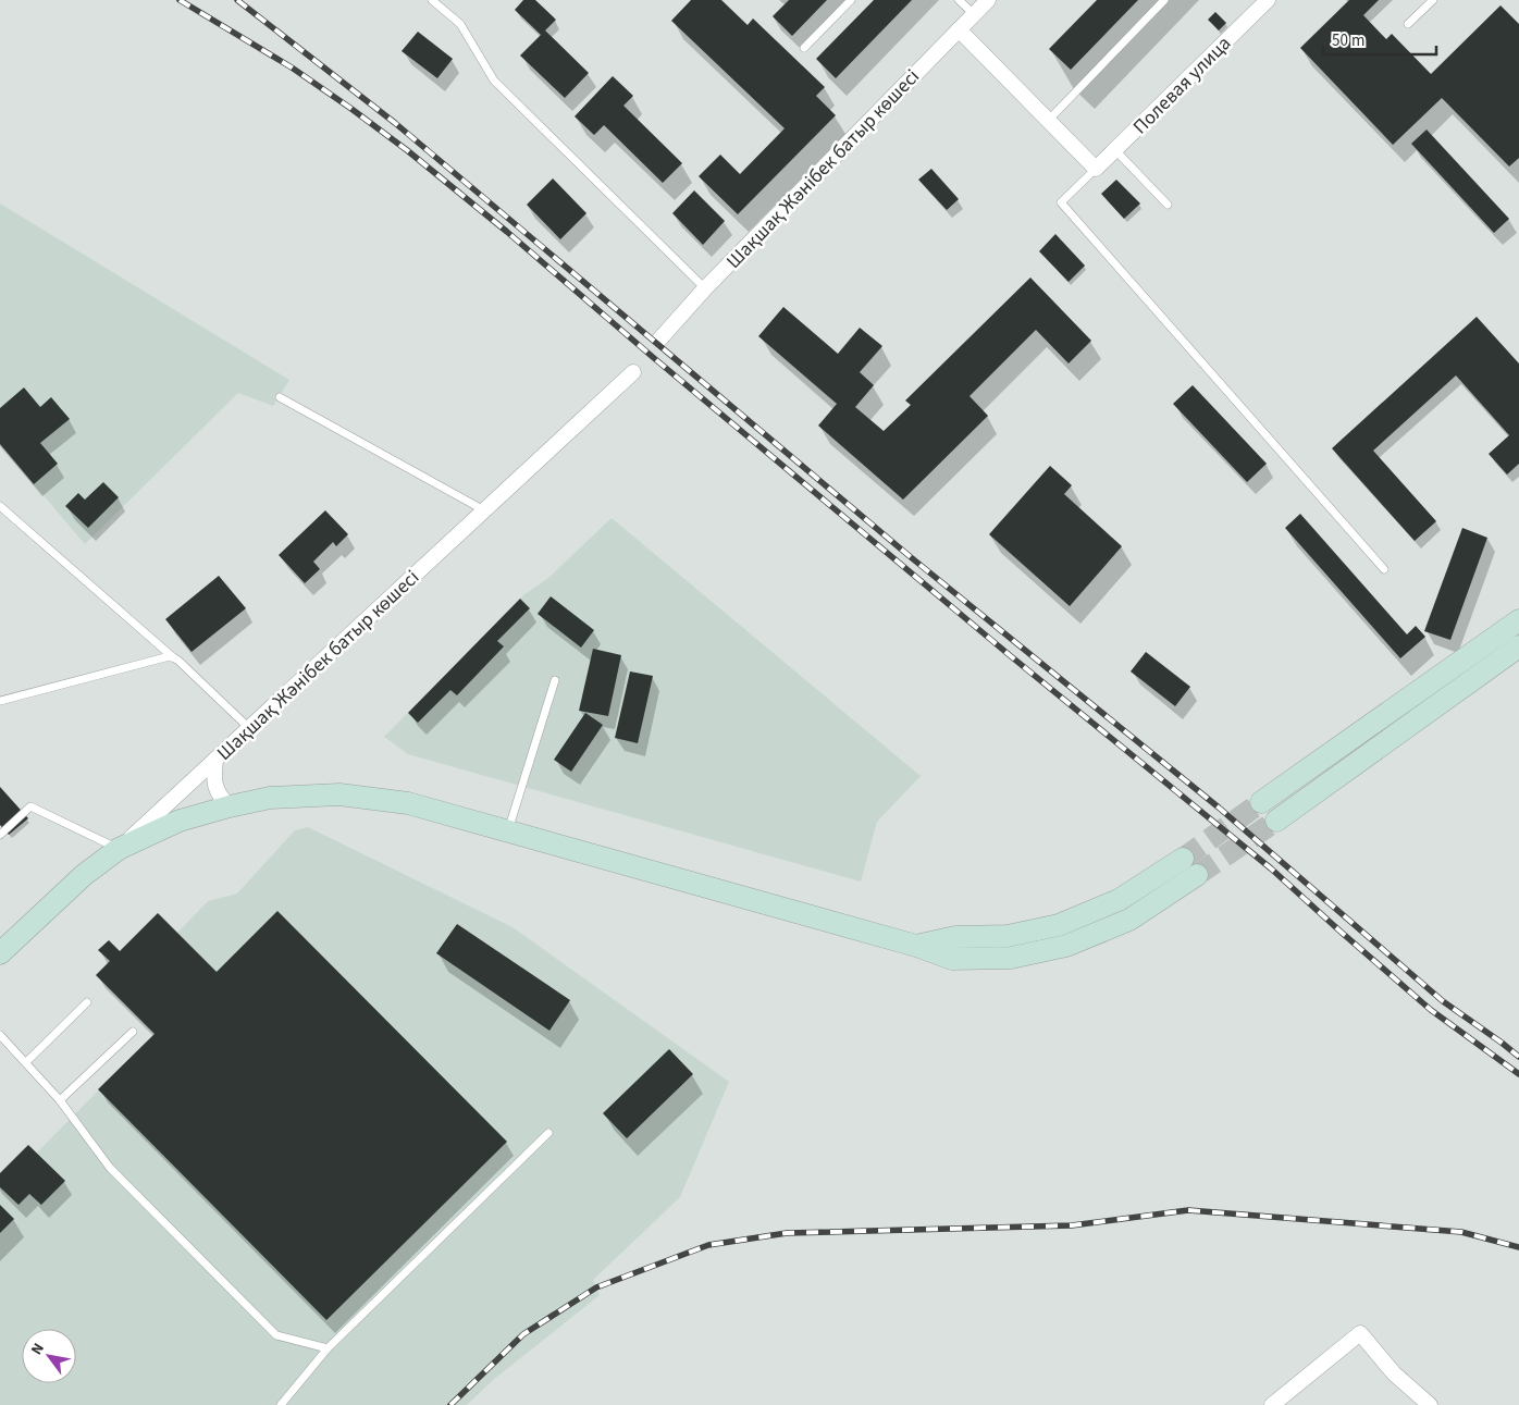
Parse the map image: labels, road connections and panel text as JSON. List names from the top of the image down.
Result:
{
  "streets": {
    "main road": ["Шақшақ Жәнібек батыр көшесі"],
    "street": ["Полевая улица"]
  },
  "scale_bar": "50 m",
  "north": "top left"
}
